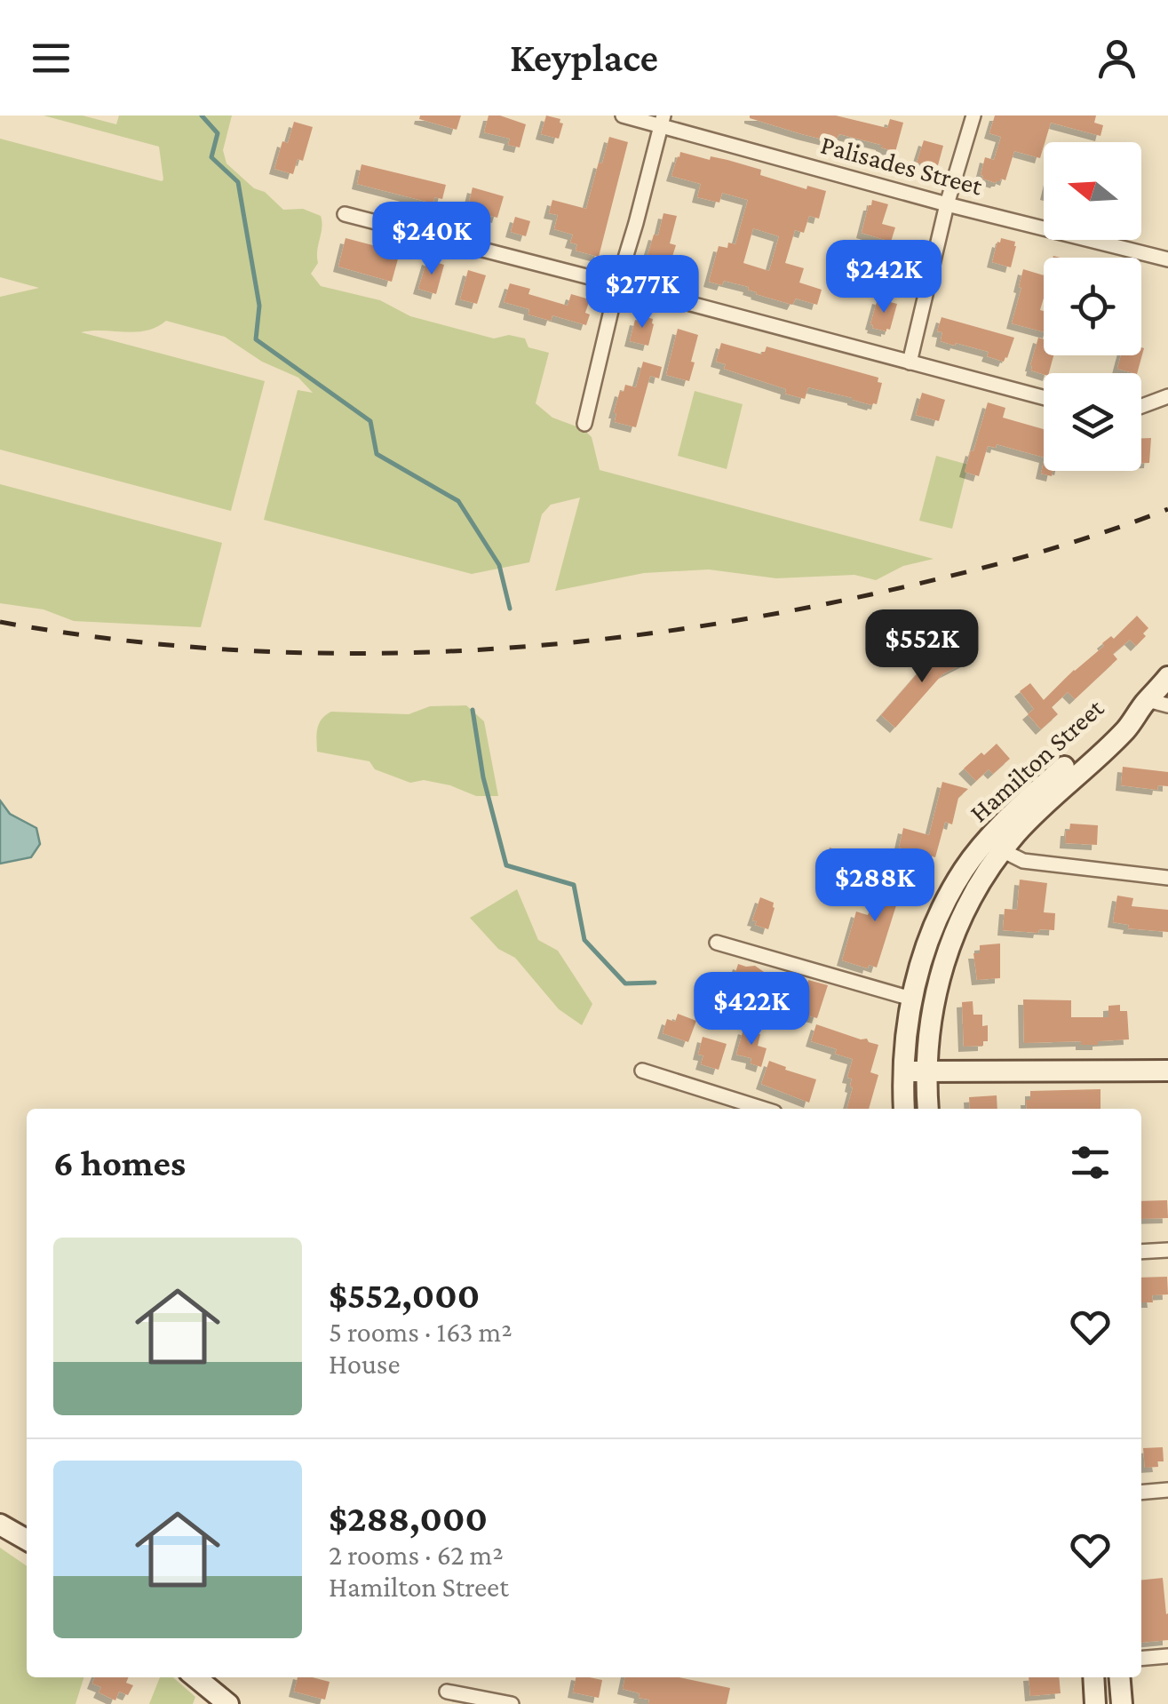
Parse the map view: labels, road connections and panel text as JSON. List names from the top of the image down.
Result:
{
  "streets": {
    "main road": ["Hamilton Street"],
    "street": ["Palisades Street"]
  },
  "north": "left",
  "page": {
    "header": "Keyplace",
    "price": [
      "$240K",
      "$242K",
      "$277K",
      "$552K",
      "$288K",
      "$422K"
    ],
    "heading": "6 homes",
    "list": [
      {
        "name": "$552,000",
        "note": "5 rooms · 163 m² · House"
      },
      {
        "name": "$288,000",
        "note": "2 rooms · 62 m² · Hamilton Street"
      }
    ]
  }
}
